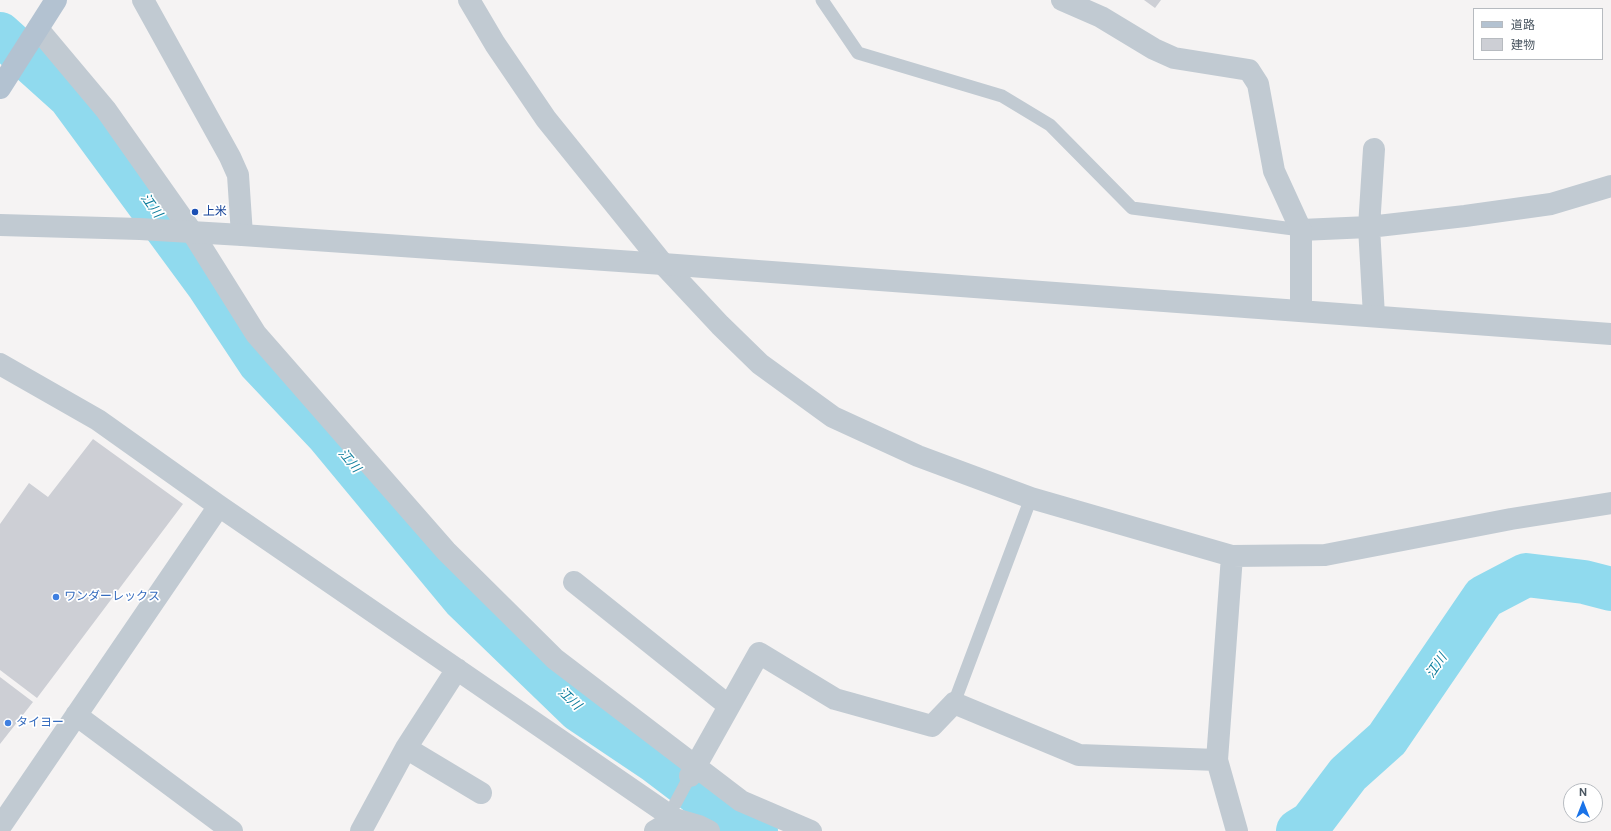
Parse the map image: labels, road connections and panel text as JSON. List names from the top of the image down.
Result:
{
  "water": ["江川"],
  "places": ["上米", "ワンダーレックス", "タイヨー"],
  "legend": ["道路", "建物"],
  "north": "top"
}
